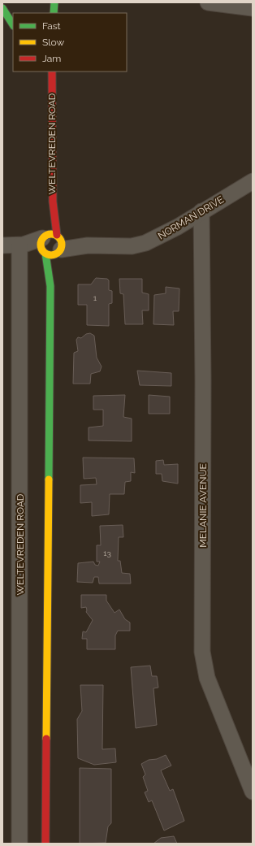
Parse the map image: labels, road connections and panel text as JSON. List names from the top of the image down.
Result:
{
  "streets": {
    "street": ["WELTEVREDEN ROAD", "NORMAN DRIVE", "MELANIE AVENUE"]
  },
  "crossings": [
    ["WELTEVREDEN ROAD", "NORMAN DRIVE"],
    ["NORMAN DRIVE", "MELANIE AVENUE"]
  ],
  "house_numbers": ["1", "13"],
  "legend": ["Fast", "Slow", "Jam"]
}
